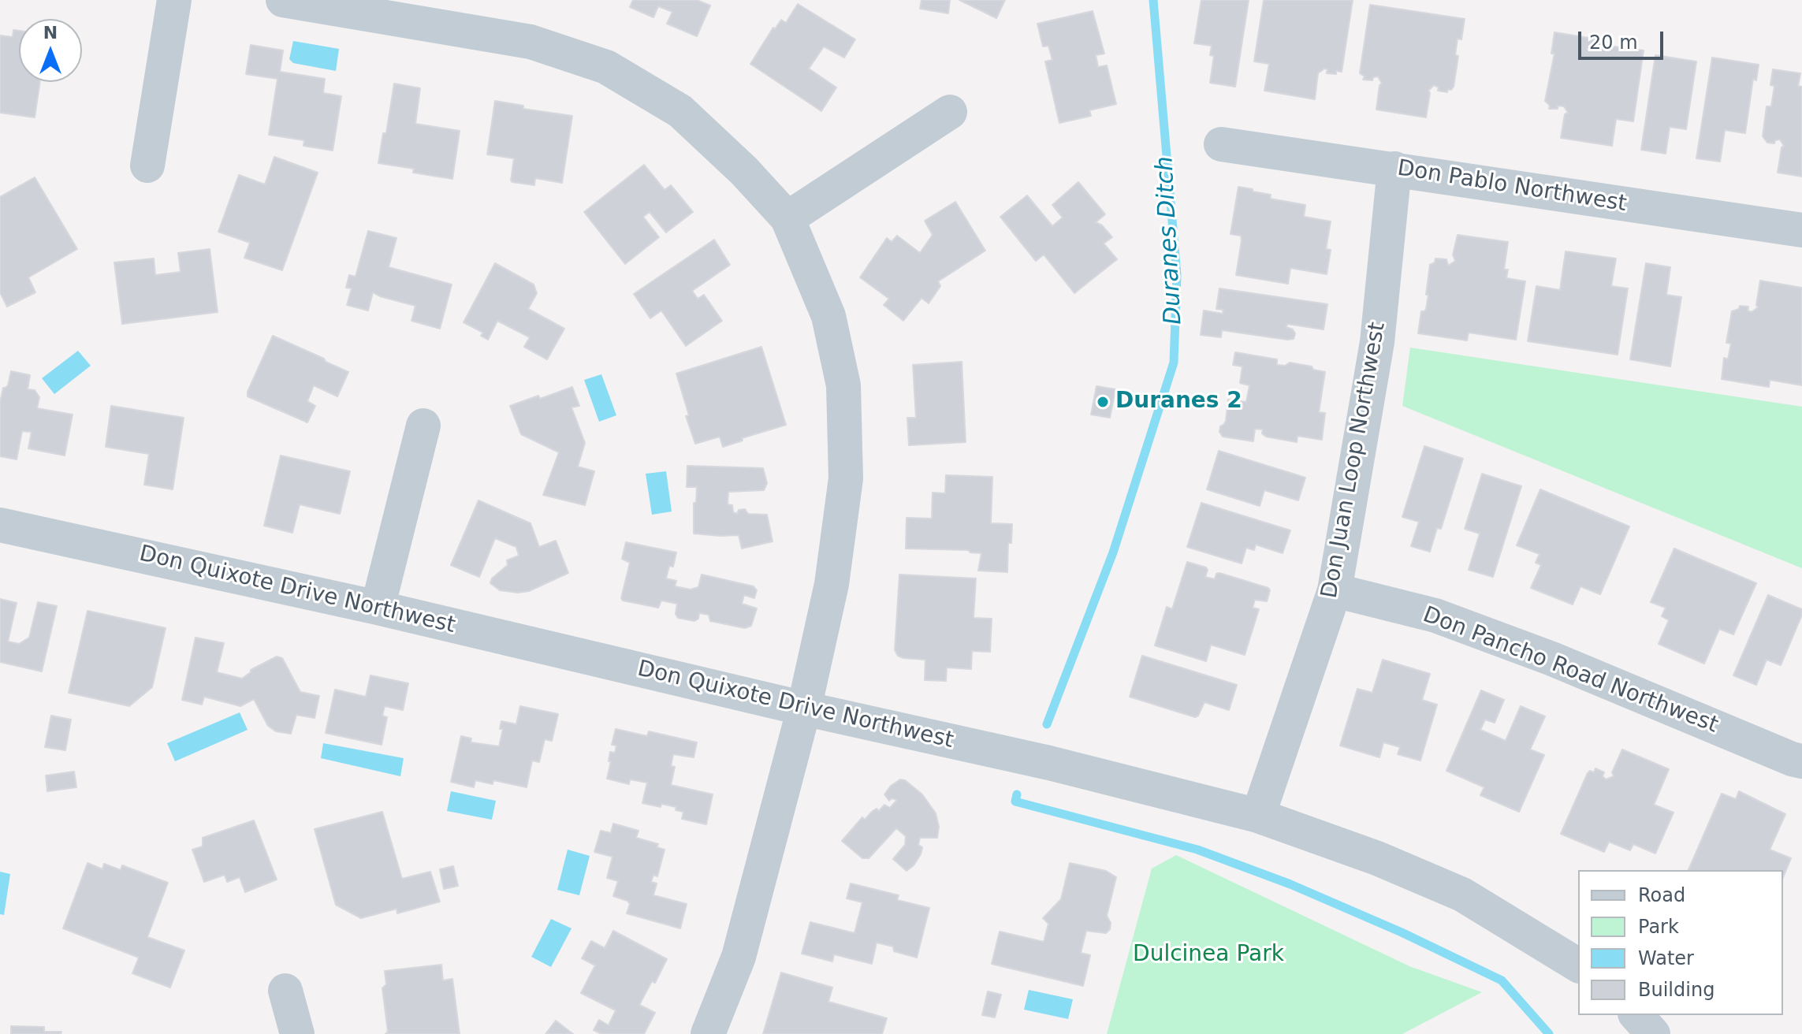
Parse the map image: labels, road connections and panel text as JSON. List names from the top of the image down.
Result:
{
  "streets": {
    "street": [
      "Don Pablo Northwest",
      "Don Juan Loop Northwest",
      "Don Quixote Drive Northwest",
      "Don Pancho Road Northwest"
    ]
  },
  "crossings": [
    ["Don Pablo Northwest", "Don Juan Loop Northwest"],
    ["Don Juan Loop Northwest", "Don Quixote Drive Northwest"],
    ["Don Juan Loop Northwest", "Don Pancho Road Northwest"]
  ],
  "water": ["Duranes Ditch"],
  "parks": ["Dulcinea Park"],
  "places": ["Duranes 2"],
  "legend": [
    "Road",
    "Park",
    "Water",
    "Building"
  ],
  "scale_bar": "20 m",
  "north": "top"
}
